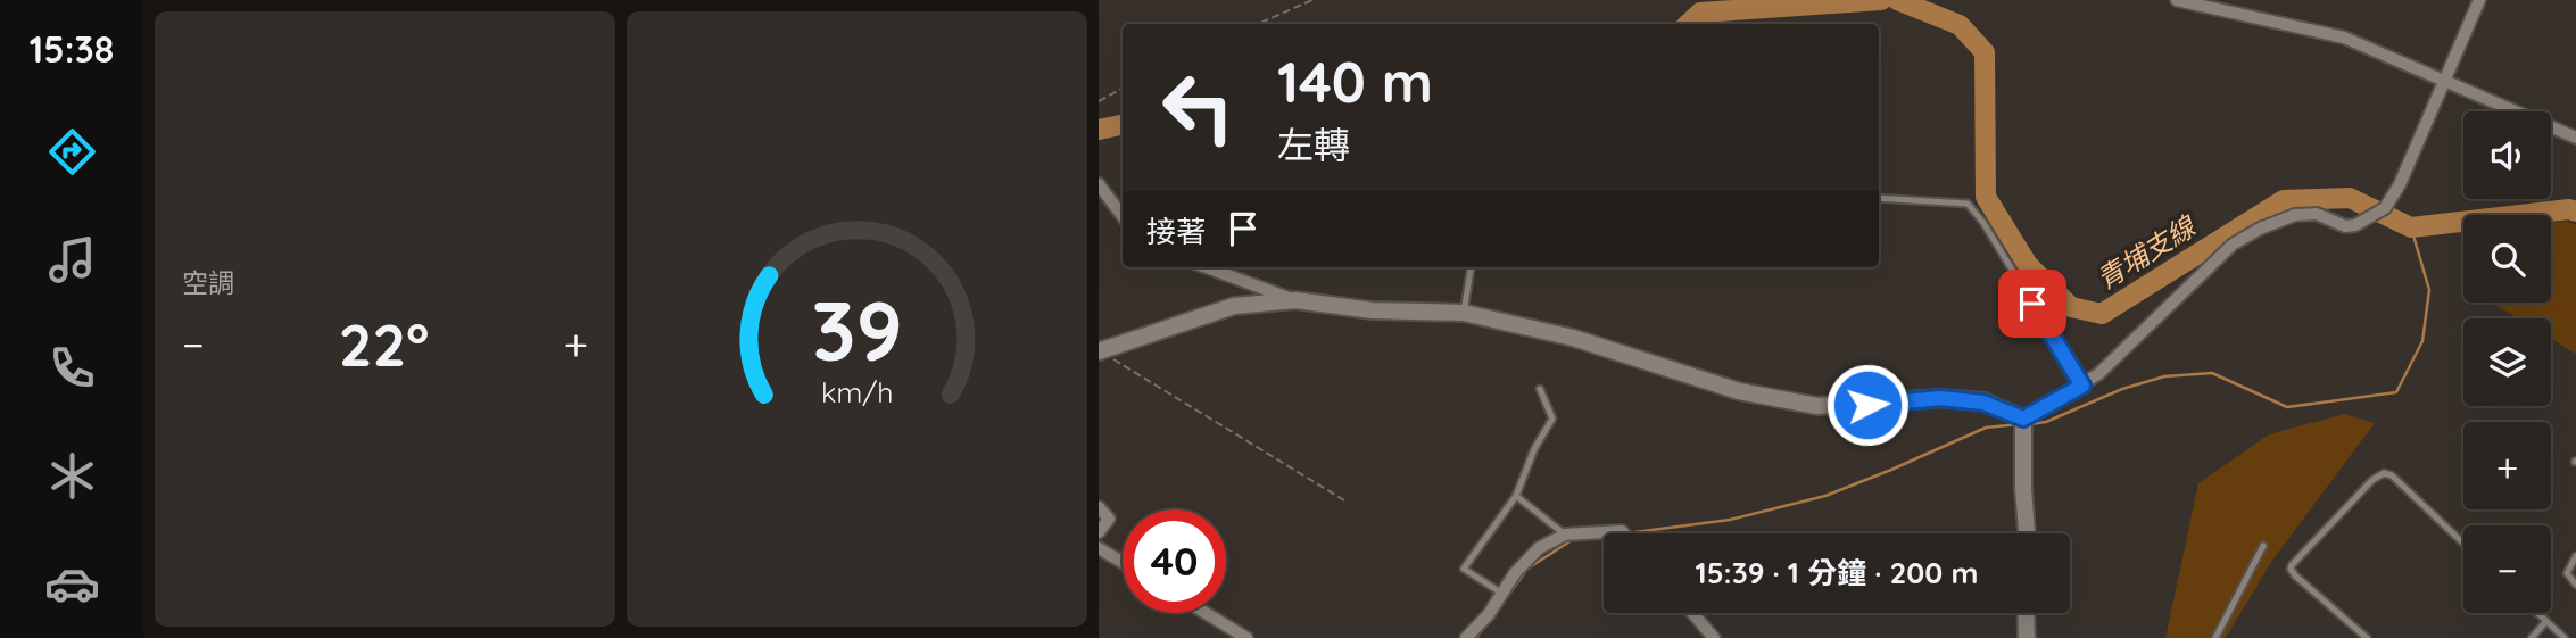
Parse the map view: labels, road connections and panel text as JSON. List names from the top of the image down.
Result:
{
  "water": ["青埔支線"],
  "page": {
    "tabs": "15:38",
    "tile": "空調",
    "turn": ["140 m", "左轉"],
    "map_buttons": ["+", "−"],
    "then": "接著",
    "heat": ["−", "22°", "+"],
    "limit": "40",
    "trip": "15:39 · 1 分鐘 · 200 m",
    "gauge": ["39", "km/h"]
  }
}
